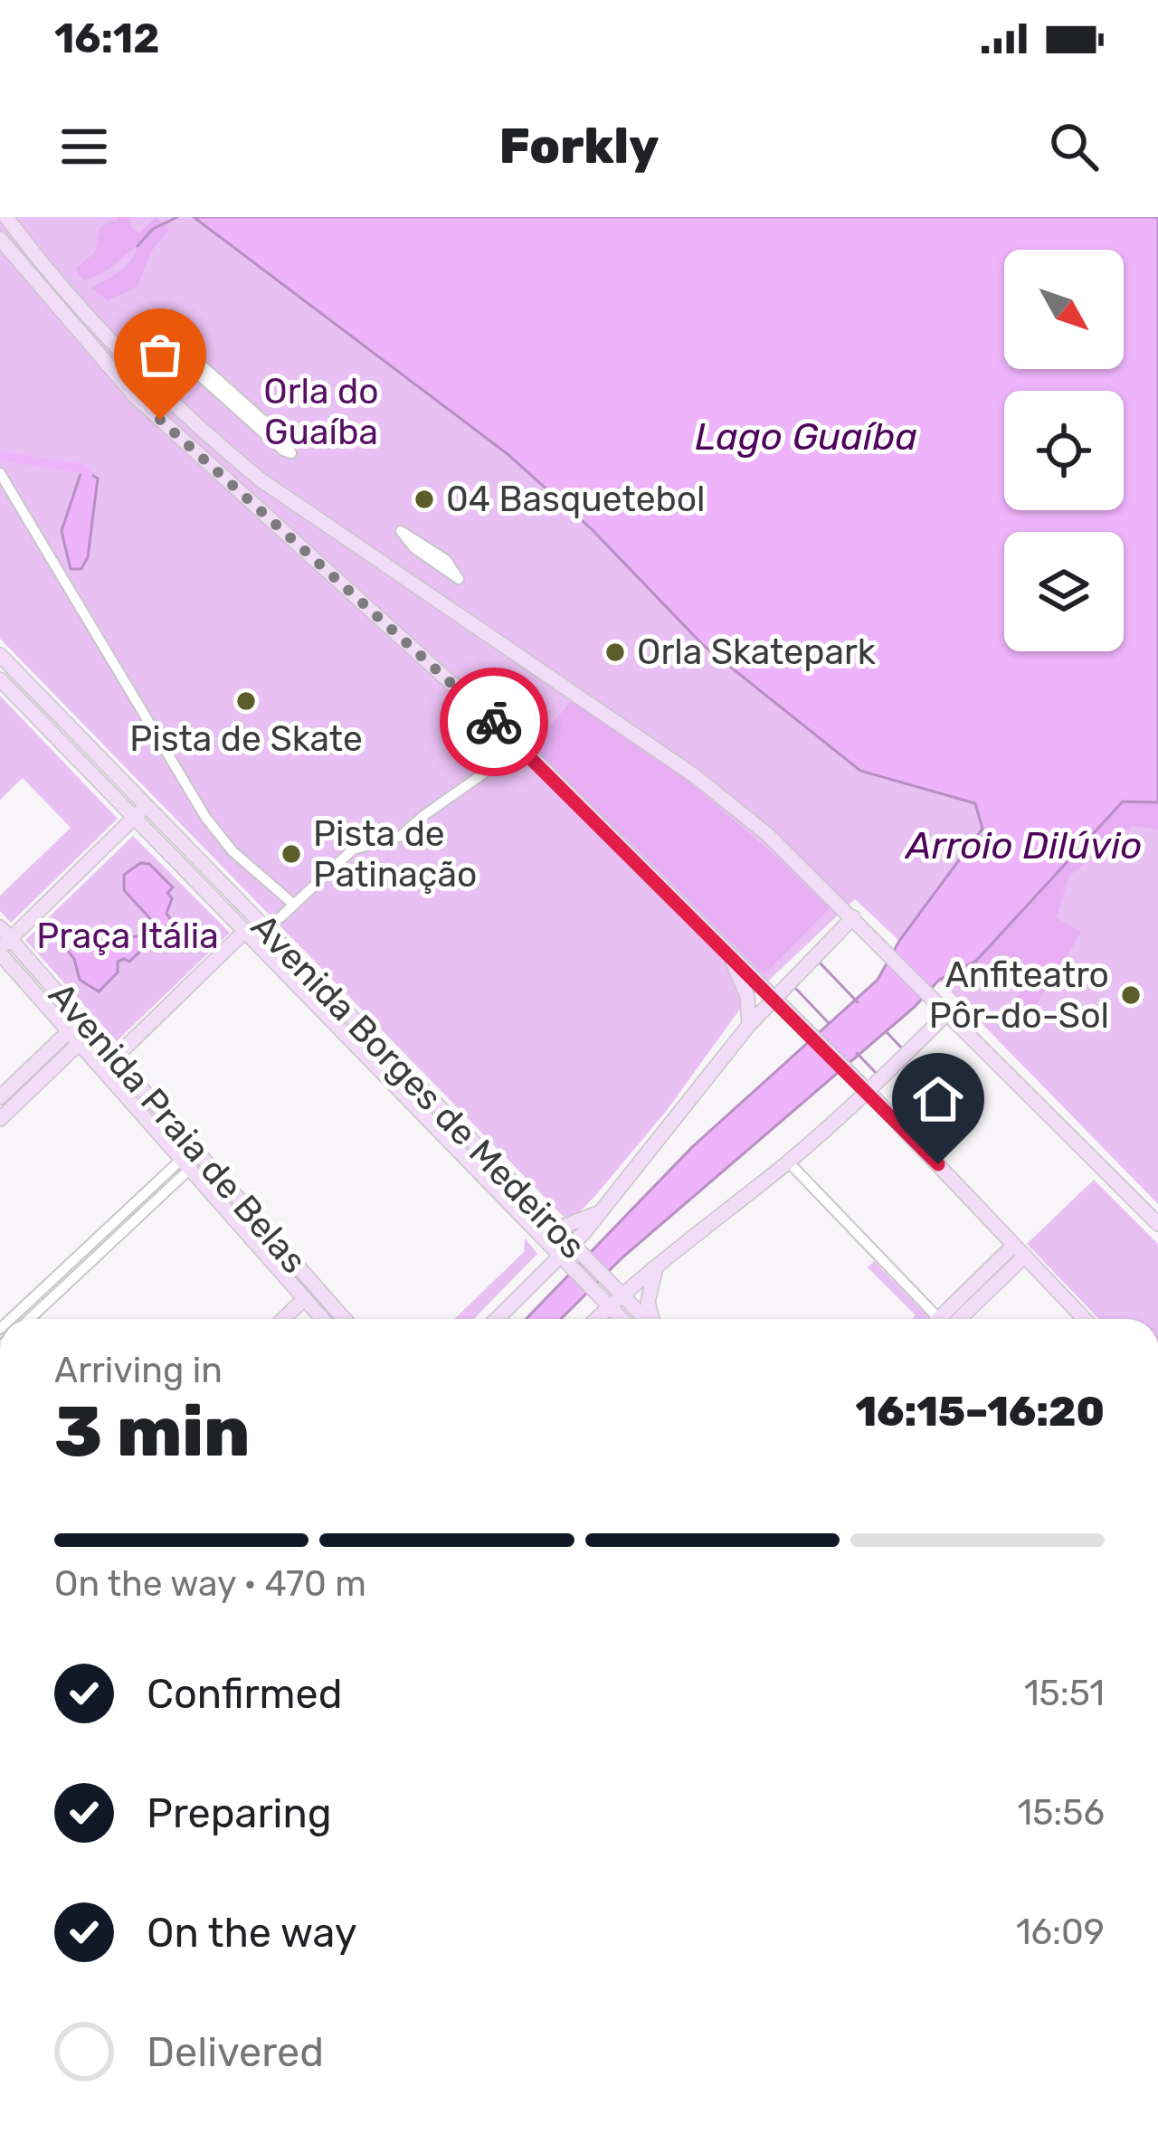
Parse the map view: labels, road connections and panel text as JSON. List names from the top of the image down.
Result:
{
  "streets": {
    "main road": ["Avenida Borges de Medeiros", "Avenida Praia de Belas"]
  },
  "water": ["Lago Guaíba", "Arroio Dilúvio"],
  "parks": ["Orla do Guaíba", "Praça Itália"],
  "places": [
    "04 Basquetebol",
    "Orla Skatepark",
    "Pista de Skate",
    "Pista de Patinação",
    "Anfiteatro Pôr-do-Sol"
  ],
  "north": "bottom right",
  "page": {
    "status": "16:12",
    "header": "Forkly",
    "heading": ["3 min", "Arriving in", "16:15–16:20"],
    "bar": "On the way · 470 m",
    "list": [
      ["Confirmed", "15:51"],
      ["Preparing", "15:56"],
      ["On the way", "16:09"],
      "Delivered"
    ]
  }
}
